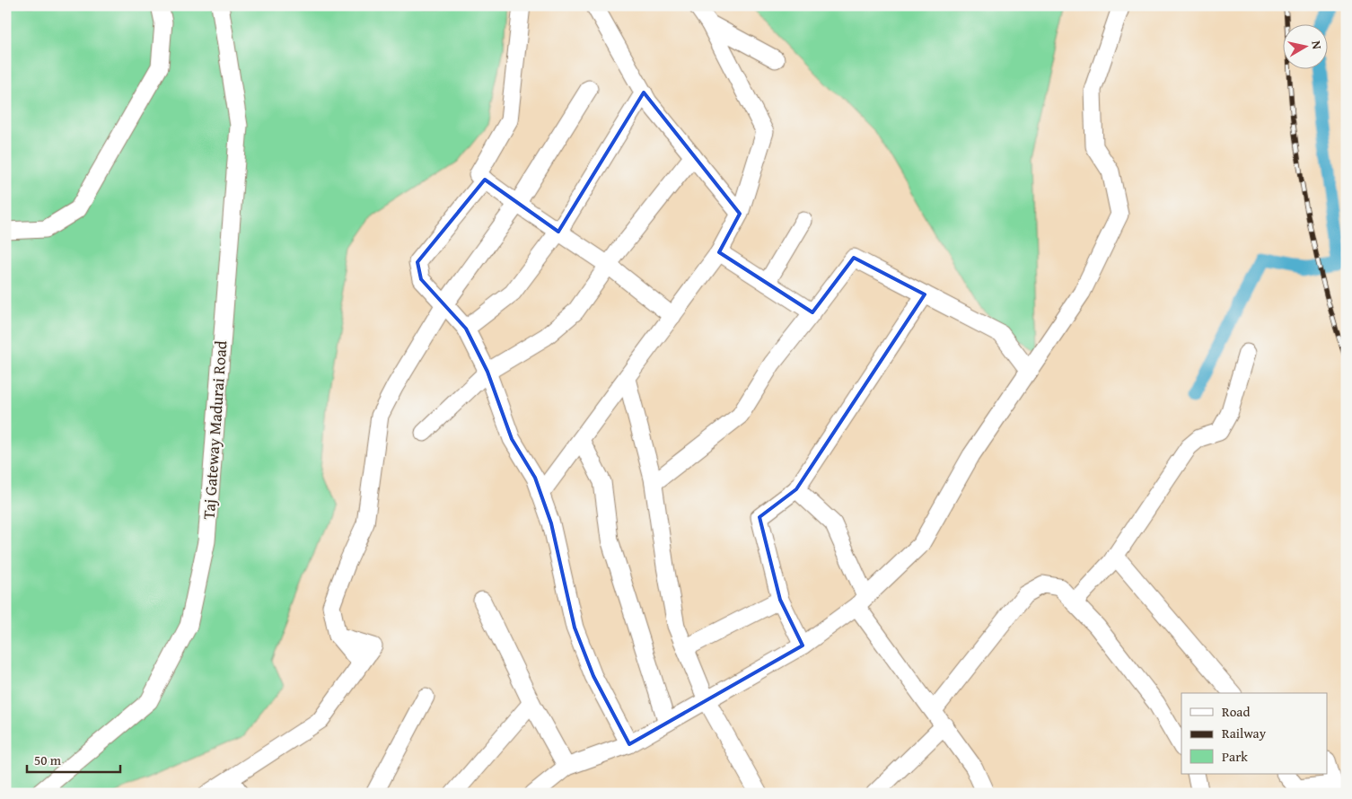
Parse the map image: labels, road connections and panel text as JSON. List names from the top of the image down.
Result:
{
  "streets": {
    "street": ["Taj Gateway Madurai Road"]
  },
  "legend": ["Road", "Railway", "Park"],
  "scale_bar": "50 m",
  "north": "right"
}
